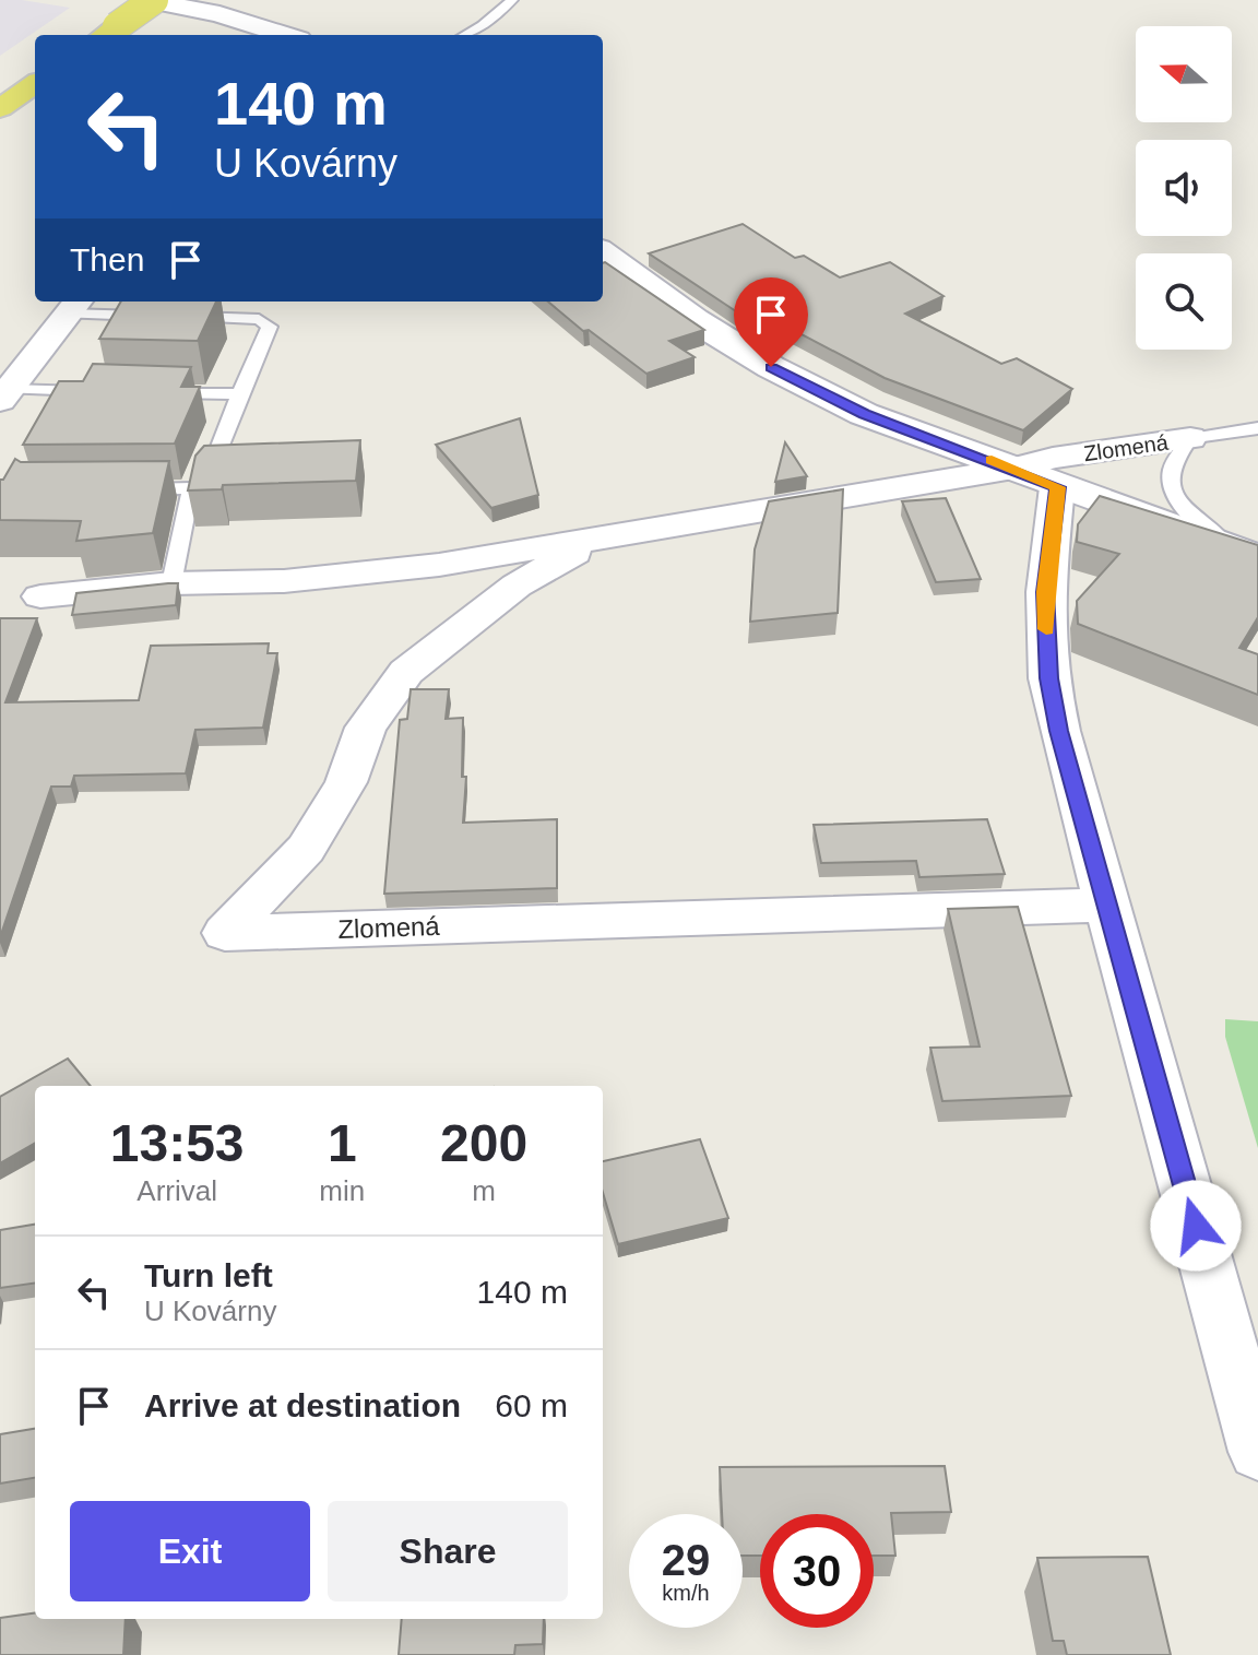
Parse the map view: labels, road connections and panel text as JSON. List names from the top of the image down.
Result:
{
  "streets": {
    "street": ["Zlomená"]
  },
  "north": "left",
  "page": {
    "turn": ["140 m", "U Kovárny"],
    "then": "Then",
    "eta": [
      "13:53",
      "Arrival",
      "1",
      "min",
      "200",
      "m"
    ],
    "list": [
      {
        "name": "Turn left",
        "note": "U Kovárny",
        "value": "140 m"
      },
      {
        "name": "Arrive at destination",
        "value": "60 m"
      }
    ],
    "buttons": ["Exit", "Share"],
    "speed": "29 km/h",
    "limit": "30"
  }
}
